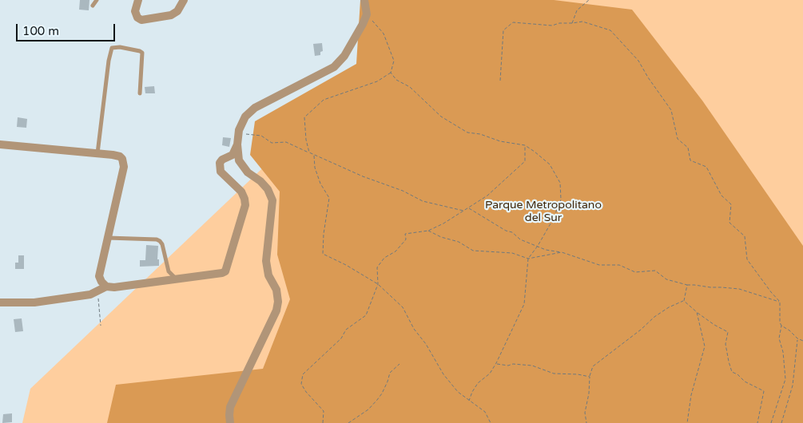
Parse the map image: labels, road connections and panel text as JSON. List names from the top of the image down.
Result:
{
  "parks": ["Parque Metropolitano del Sur"],
  "scale_bar": "100 m"
}
